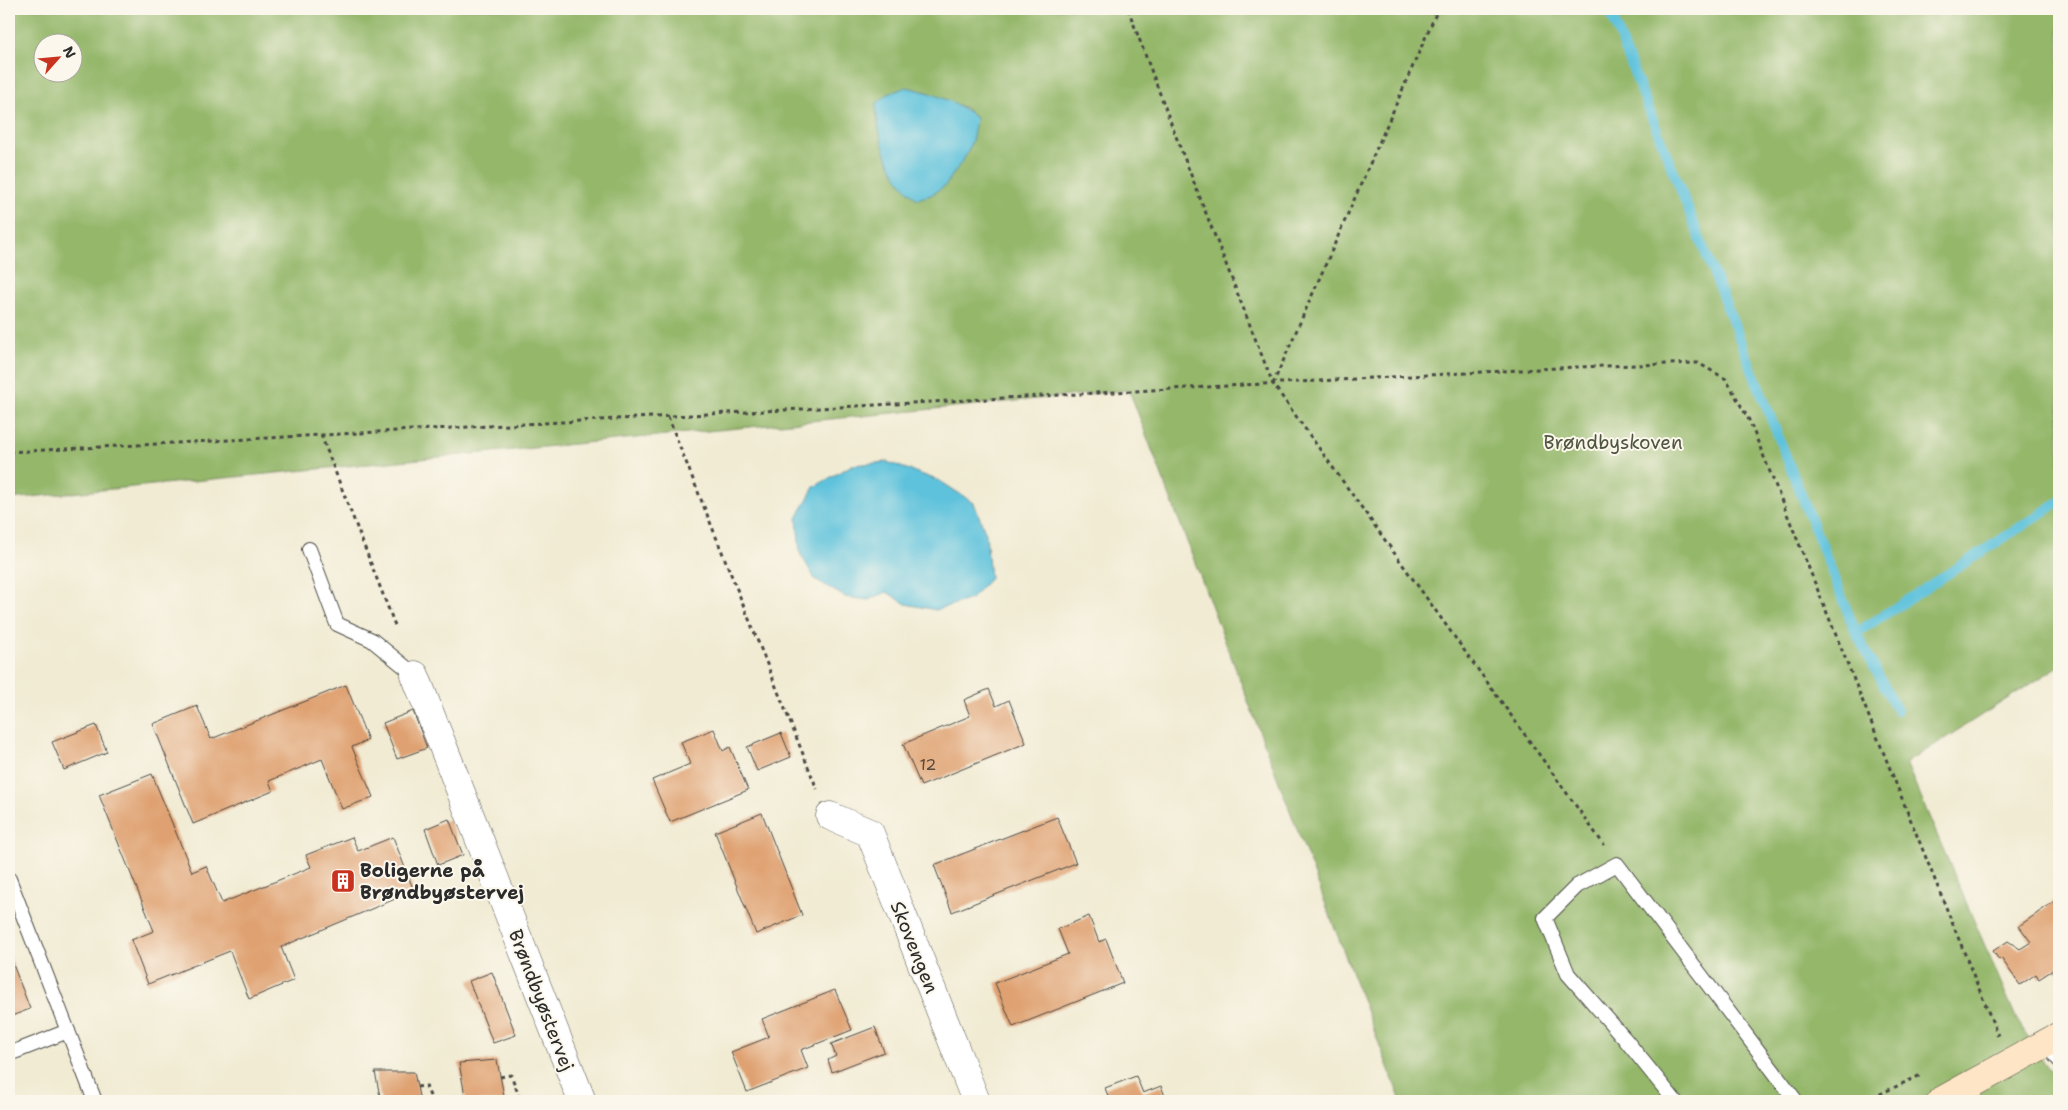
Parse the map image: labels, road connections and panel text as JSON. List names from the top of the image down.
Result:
{
  "streets": {
    "street": ["Skovengen", "Brøndbyøstervej"]
  },
  "parks": ["Brøndbyskoven"],
  "places": {
    "building": ["Boligerne på Brøndbyøstervej"]
  },
  "house_numbers": ["12"],
  "north": "top right"
}
